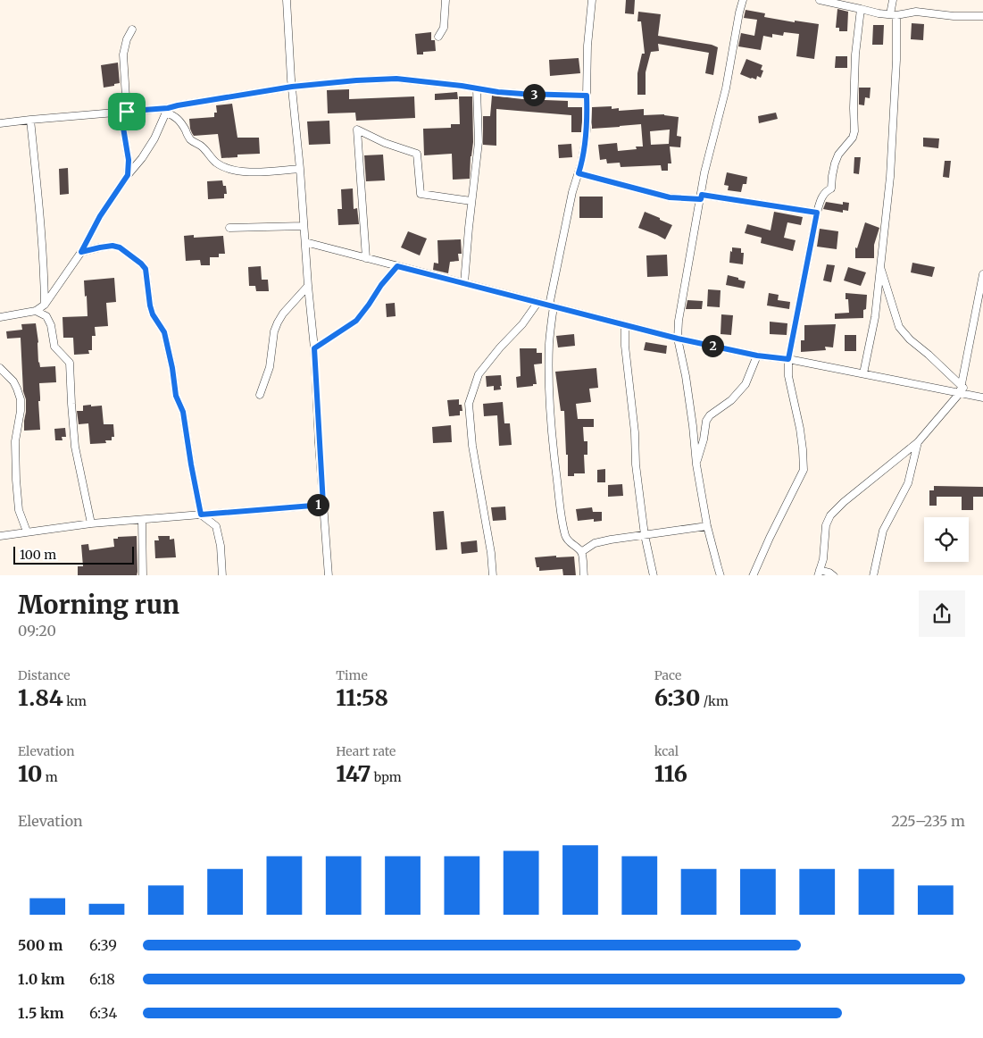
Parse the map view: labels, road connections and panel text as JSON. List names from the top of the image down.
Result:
{
  "scale_bar": "100 m",
  "page": {
    "pins": ["3", "2", "1"],
    "scale": "100 m",
    "heading": ["Morning run", "09:20"],
    "stats": [
      ["Distance", "1.84 km"],
      ["Time", "11:58"],
      ["Pace", "6:30 /km"],
      ["Elevation", "10 m"],
      ["Heart rate", "147 bpm"],
      ["kcal", "116"]
    ],
    "chart": ["Elevation", "225–235 m"],
    "list": [
      {
        "name": "500 m",
        "note": "6:39"
      },
      {
        "name": "1.0 km",
        "note": "6:18"
      },
      {
        "name": "1.5 km",
        "note": "6:34"
      }
    ]
  }
}
